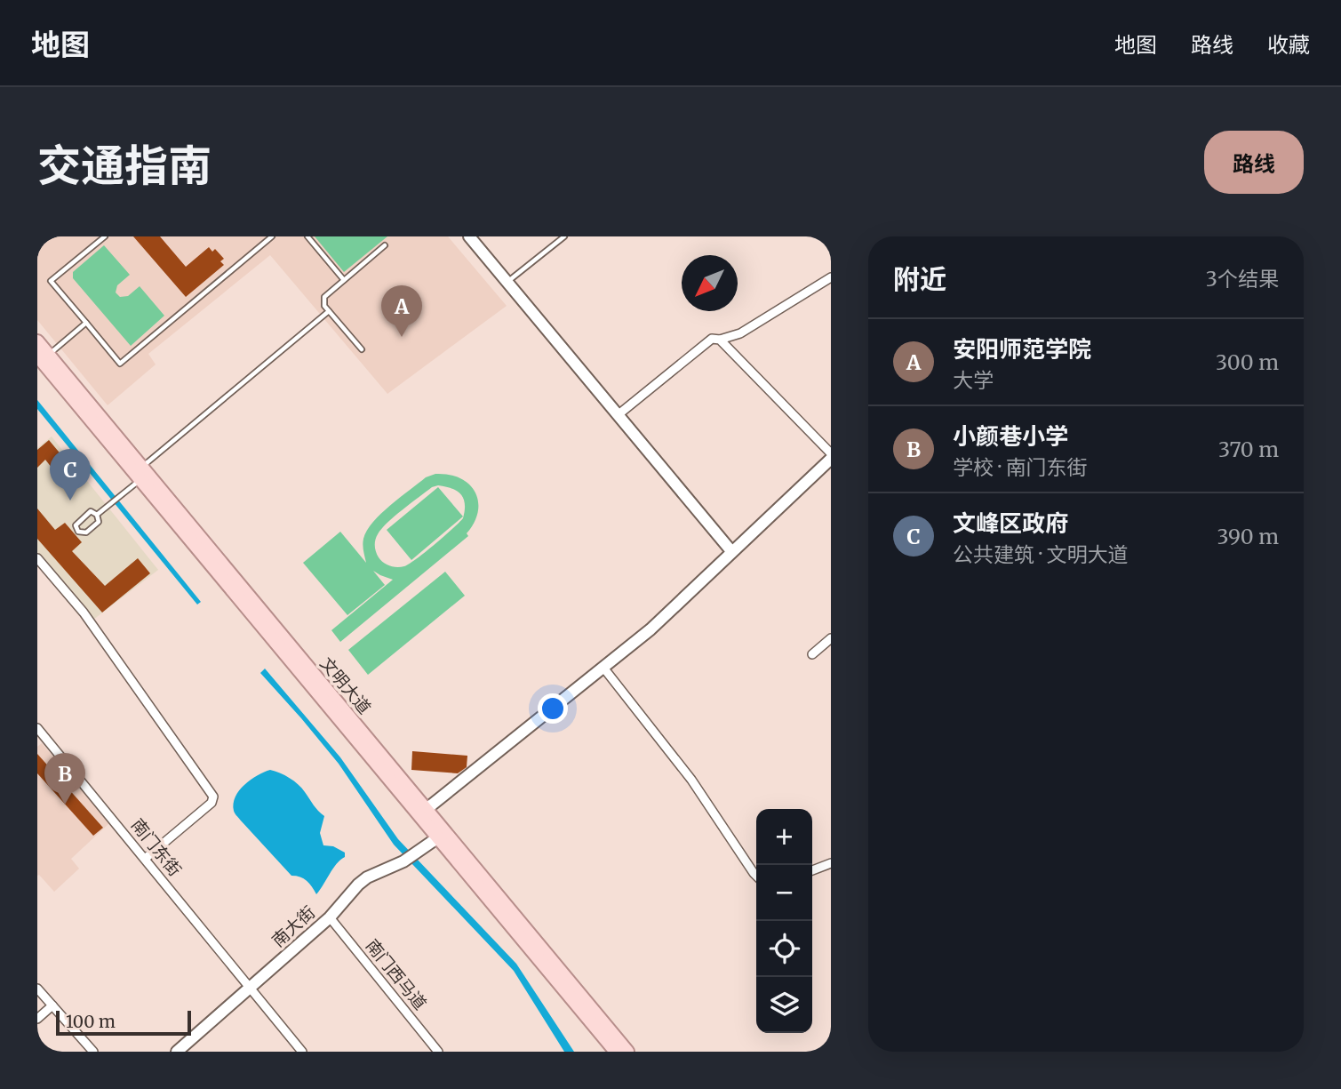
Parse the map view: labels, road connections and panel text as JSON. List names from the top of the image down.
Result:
{
  "streets": {
    "main road": ["文明大道"],
    "street": ["南门东街", "南大街", "南门西马道"]
  },
  "crossings": [
    ["文明大道", "南大街"],
    ["南门东街", "南大街"],
    ["南大街", "南门西马道"]
  ],
  "scale_bar": "100 m",
  "north": "bottom left",
  "page": {
    "header": "地图",
    "nav": ["地图", "路线", "收藏"],
    "title": "交通指南",
    "buttons": "路线",
    "heading": ["附近", "3个结果"],
    "pins": ["A", "C", "B"],
    "list": [
      {
        "mark": "A",
        "name": "安阳师范学院",
        "note": "大学",
        "value": "300 m"
      },
      {
        "mark": "B",
        "name": "小颜巷小学",
        "note": "学校 · 南门东街",
        "value": "370 m"
      },
      {
        "mark": "C",
        "name": "文峰区政府",
        "note": "公共建筑 · 文明大道",
        "value": "390 m"
      }
    ],
    "map_buttons": ["+", "−"],
    "scale": "100 m"
  }
}
